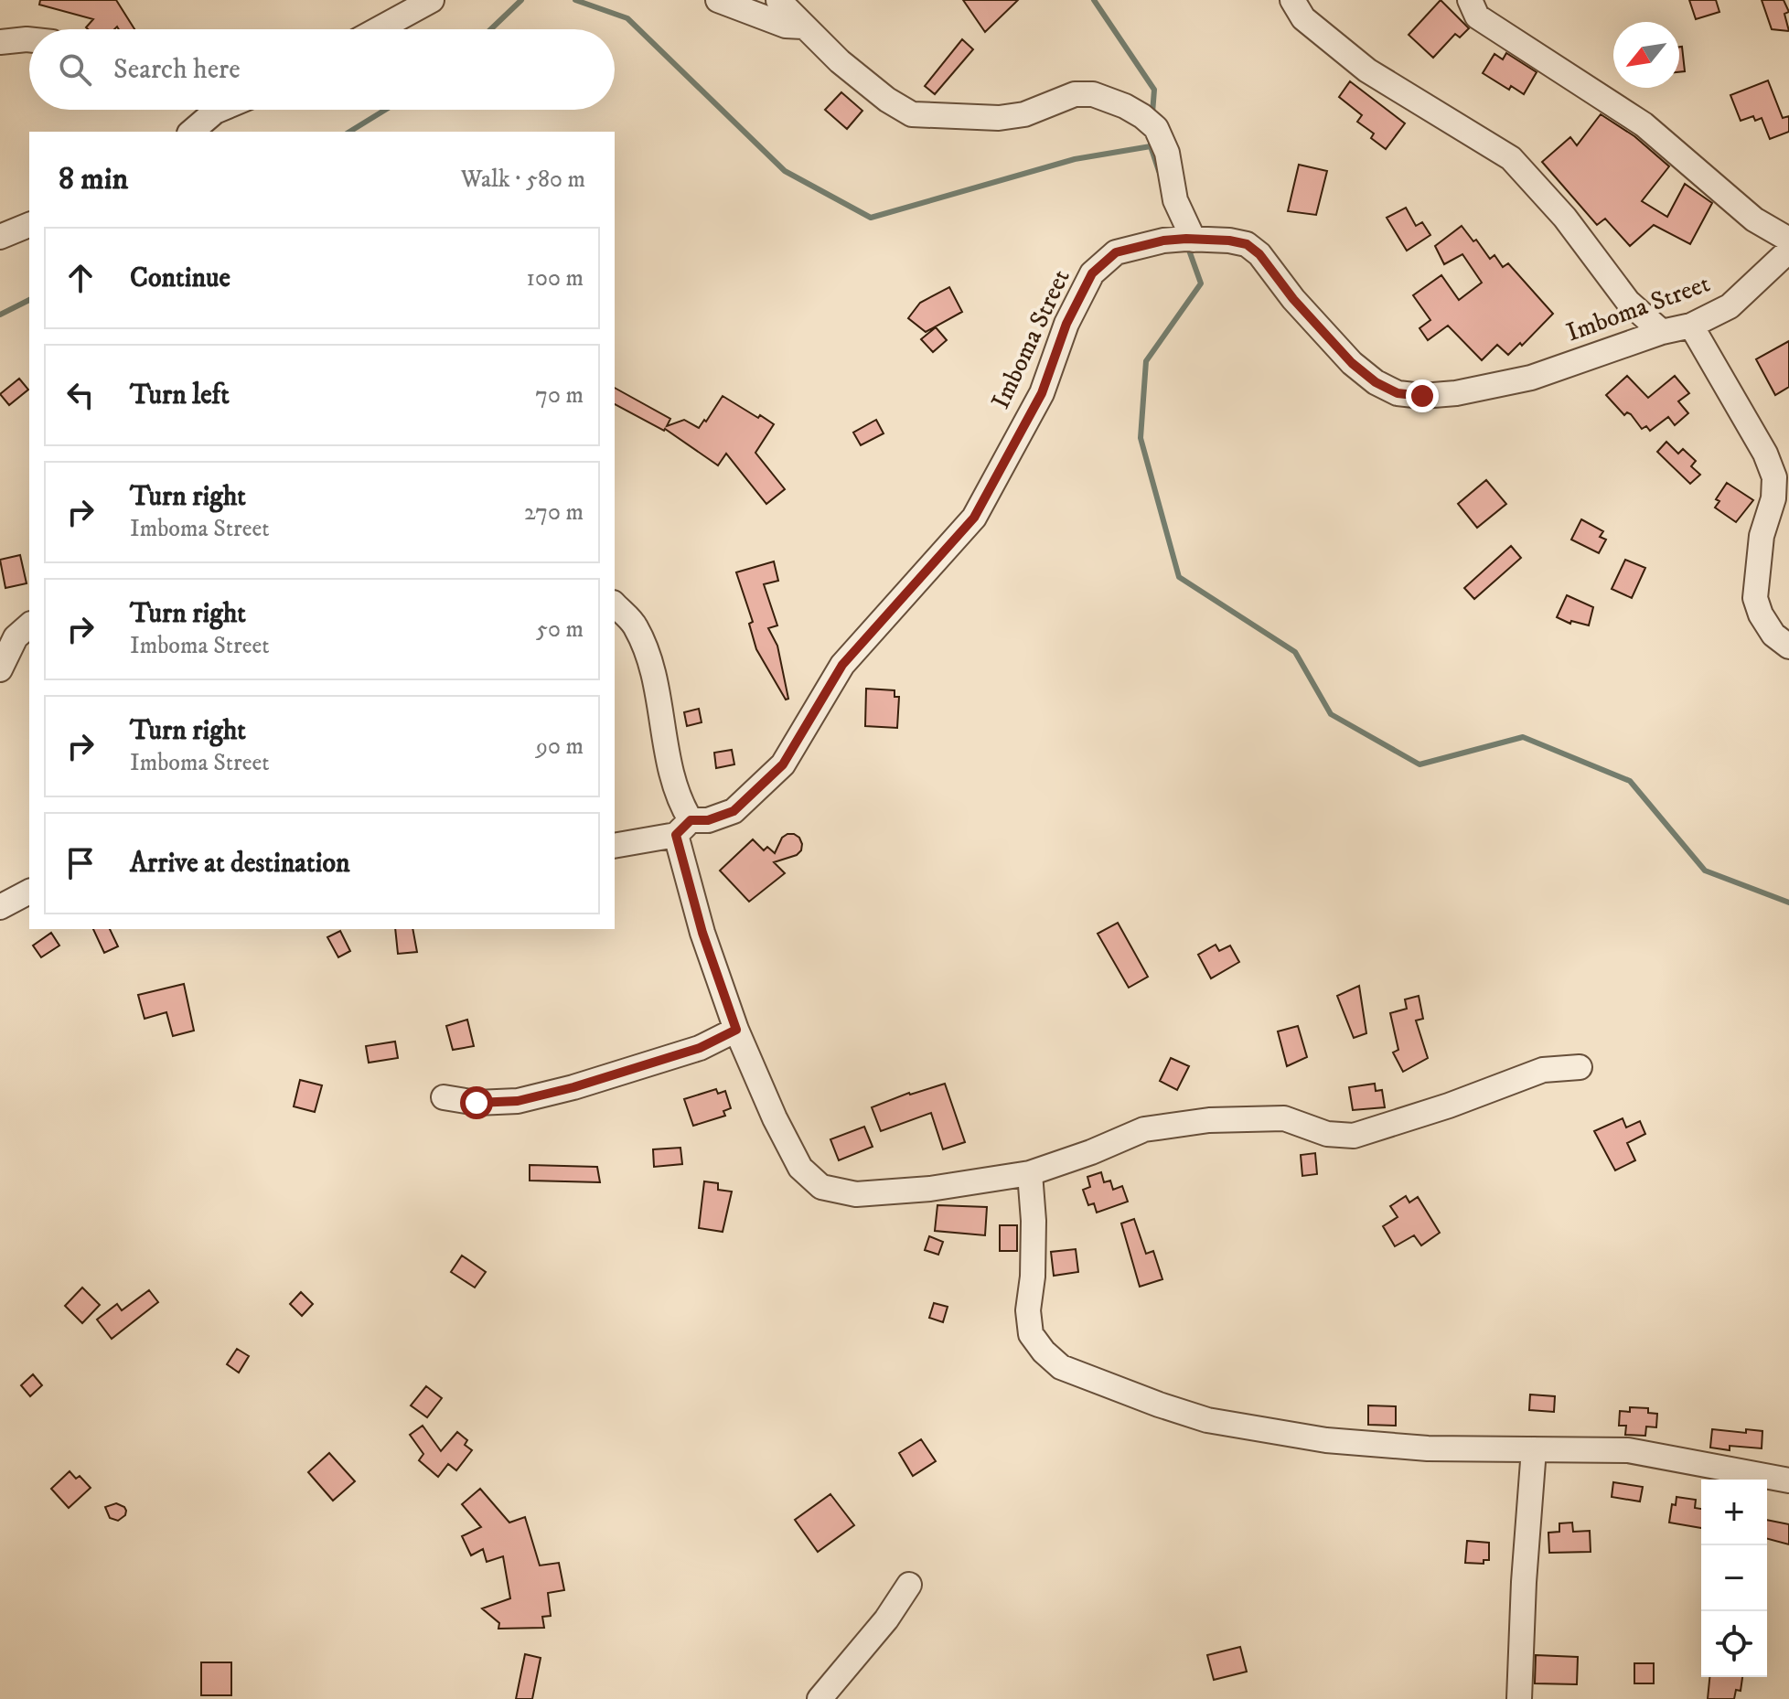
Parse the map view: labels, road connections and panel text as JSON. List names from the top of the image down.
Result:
{
  "streets": {
    "street": ["Imboma Street"]
  },
  "north": "bottom left",
  "page": {
    "search": "Search here",
    "heading": ["8 min", "Walk · 580 m"],
    "list": [
      ["Continue", "100 m"],
      ["Turn left", "70 m"],
      ["Turn right", "Imboma Street", "270 m"],
      ["Turn right", "Imboma Street", "50 m"],
      ["Turn right", "Imboma Street", "90 m"],
      "Arrive at destination"
    ],
    "map_buttons": ["+", "−"]
  }
}
